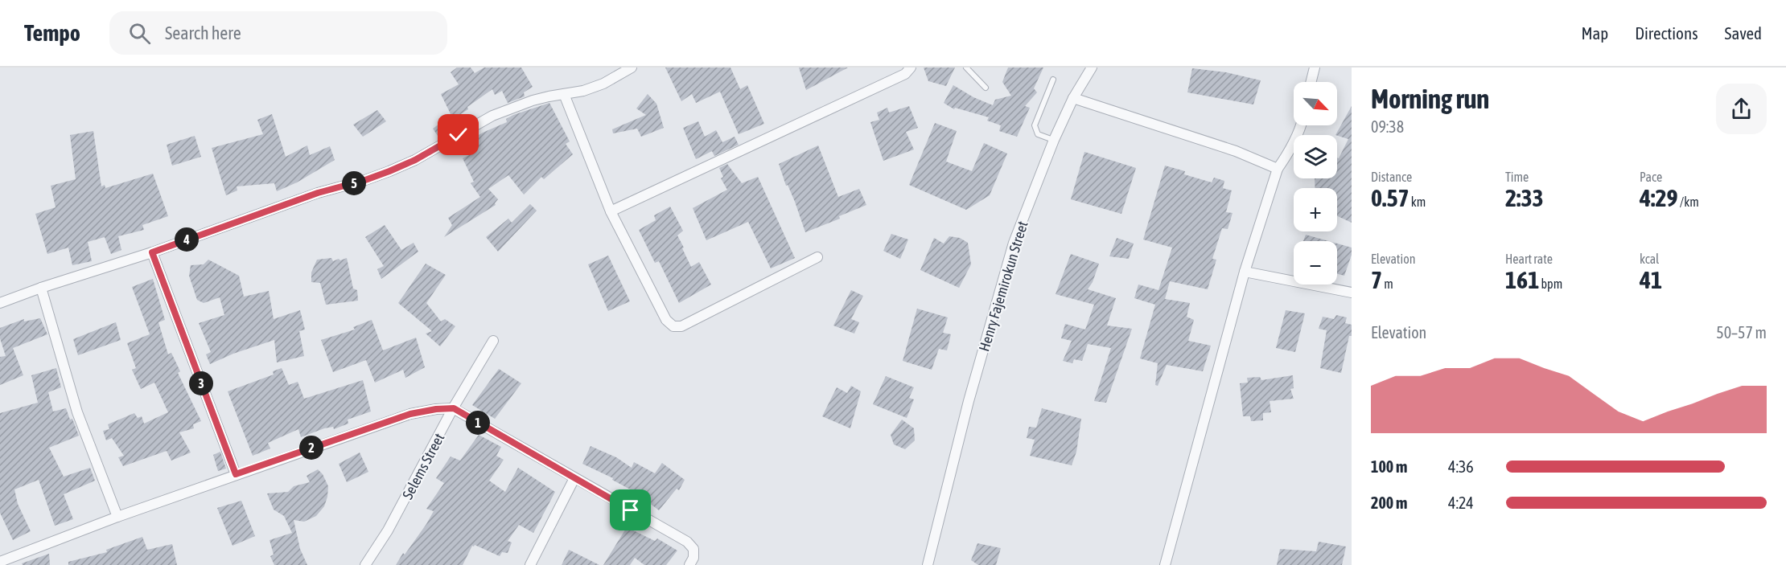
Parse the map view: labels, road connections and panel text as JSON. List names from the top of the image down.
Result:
{
  "streets": {
    "street": ["Henry Fajemirokun Street", "Selems Street"]
  },
  "north": "bottom right",
  "page": {
    "header": "Tempo",
    "search": "Search here",
    "nav": ["Map", "Directions", "Saved"],
    "heading": ["Morning run", "09:38"],
    "map_buttons": ["+", "−"],
    "stats": [
      ["Distance", "0.57 km"],
      ["Time", "2:33"],
      ["Pace", "4:29 /km"],
      ["Elevation", "7 m"],
      ["Heart rate", "161 bpm"],
      ["kcal", "41"]
    ],
    "pins": [
      "5",
      "4",
      "3",
      "1",
      "2"
    ],
    "chart": ["Elevation", "50–57 m"],
    "list": [
      {
        "name": "100 m",
        "note": "4:36"
      },
      {
        "name": "200 m",
        "note": "4:24"
      }
    ]
  }
}
